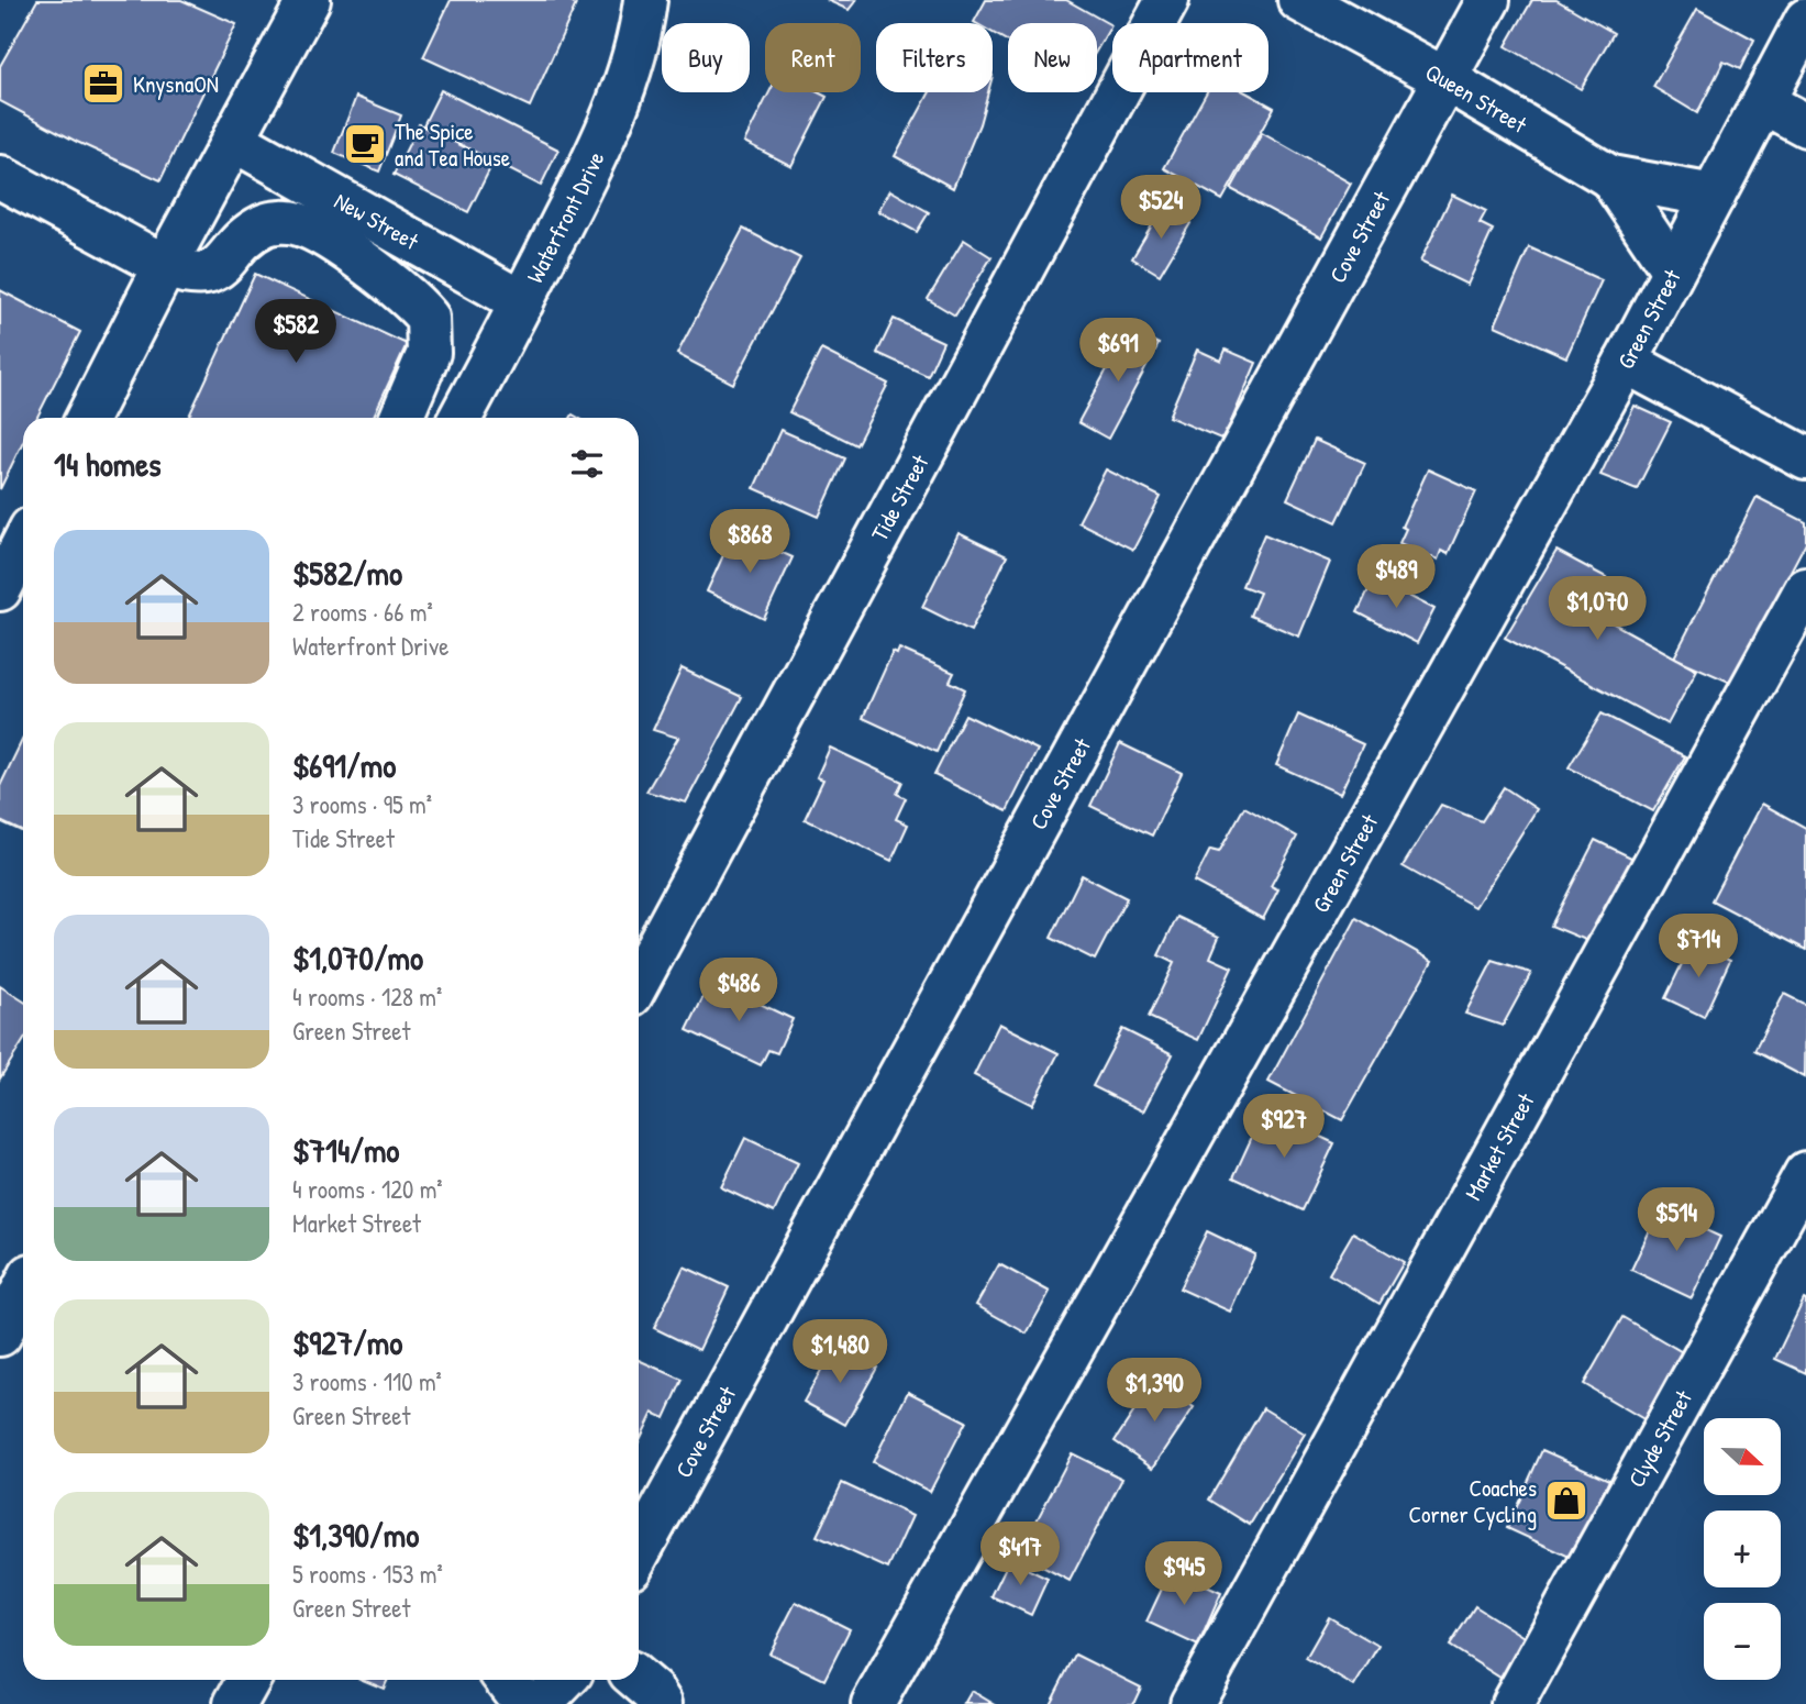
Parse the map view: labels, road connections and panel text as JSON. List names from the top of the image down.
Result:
{
  "streets": {
    "street": [
      "Queen Street",
      "Waterfront Drive",
      "New Street",
      "Cove Street",
      "Green Street",
      "Tide Street",
      "Market Street",
      "Clyde Street"
    ]
  },
  "crossings": [
    ["Queen Street", "Cove Street"],
    ["Queen Street", "Green Street"],
    ["Waterfront Drive", "New Street"]
  ],
  "places": {
    "office": ["KnysnaON"],
    "cafe": ["The Spice and Tea House"],
    "shop": ["Coaches Corner Cycling"]
  },
  "north": "right",
  "page": {
    "chip": [
      "Buy",
      "Rent",
      "Filters",
      "New",
      "Apartment"
    ],
    "price": [
      "$524",
      "$582",
      "$691",
      "$868",
      "$489",
      "$1,070",
      "$714",
      "$486",
      "$927",
      "$514",
      "$1,480",
      "$1,390",
      "$417",
      "$945"
    ],
    "heading": "14 homes",
    "list": [
      {
        "name": "$582/mo",
        "note": "2 rooms · 66 m² · Waterfront Drive"
      },
      {
        "name": "$691/mo",
        "note": "3 rooms · 95 m² · Tide Street"
      },
      {
        "name": "$1,070/mo",
        "note": "4 rooms · 128 m² · Green Street"
      },
      {
        "name": "$714/mo",
        "note": "4 rooms · 120 m² · Market Street"
      },
      {
        "name": "$927/mo",
        "note": "3 rooms · 110 m² · Green Street"
      },
      {
        "name": "$1,390/mo",
        "note": "5 rooms · 153 m² · Green Street"
      }
    ],
    "map_buttons": ["+", "−"]
  }
}
